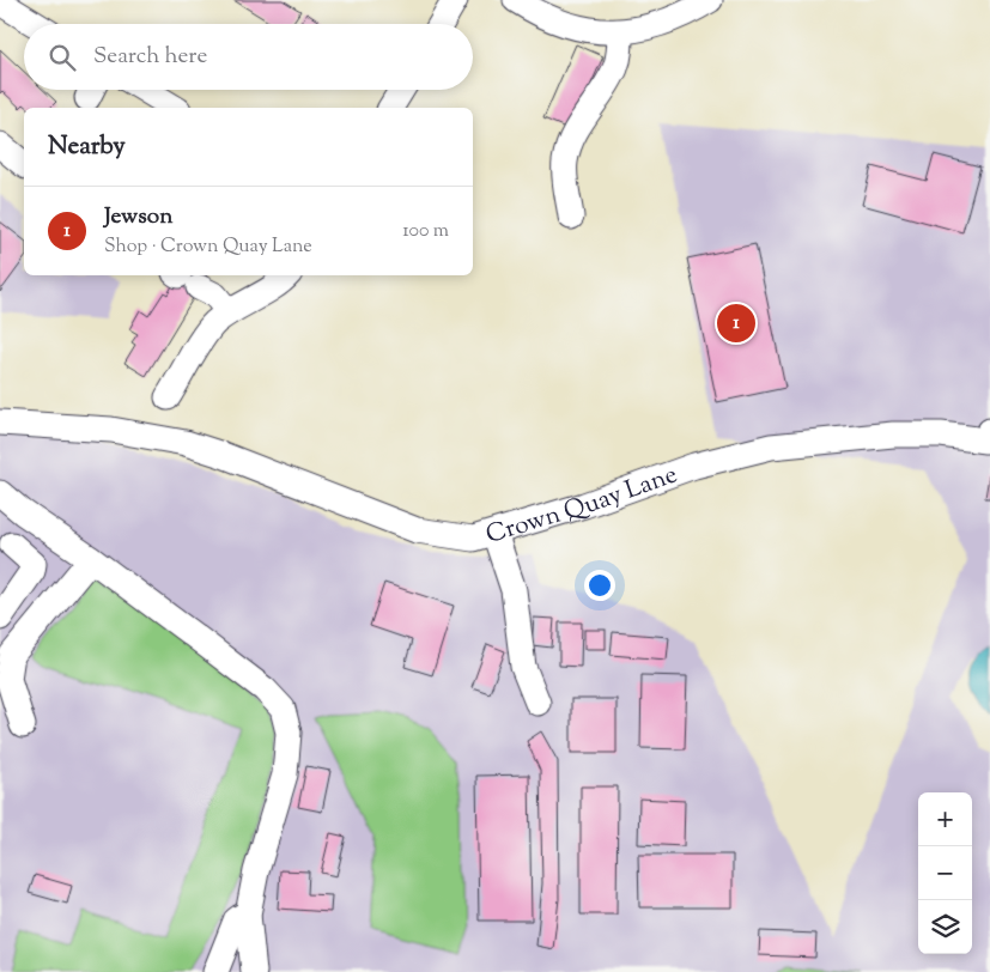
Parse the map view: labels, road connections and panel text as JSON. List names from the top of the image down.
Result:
{
  "streets": {
    "street": ["Crown Quay Lane"]
  },
  "page": {
    "search": "Search here",
    "heading": "Nearby",
    "list": [
      {
        "mark": "1",
        "name": "Jewson",
        "note": "Shop · Crown Quay Lane",
        "value": "100 m"
      }
    ],
    "pins": "1",
    "map_buttons": ["+", "−"]
  }
}
